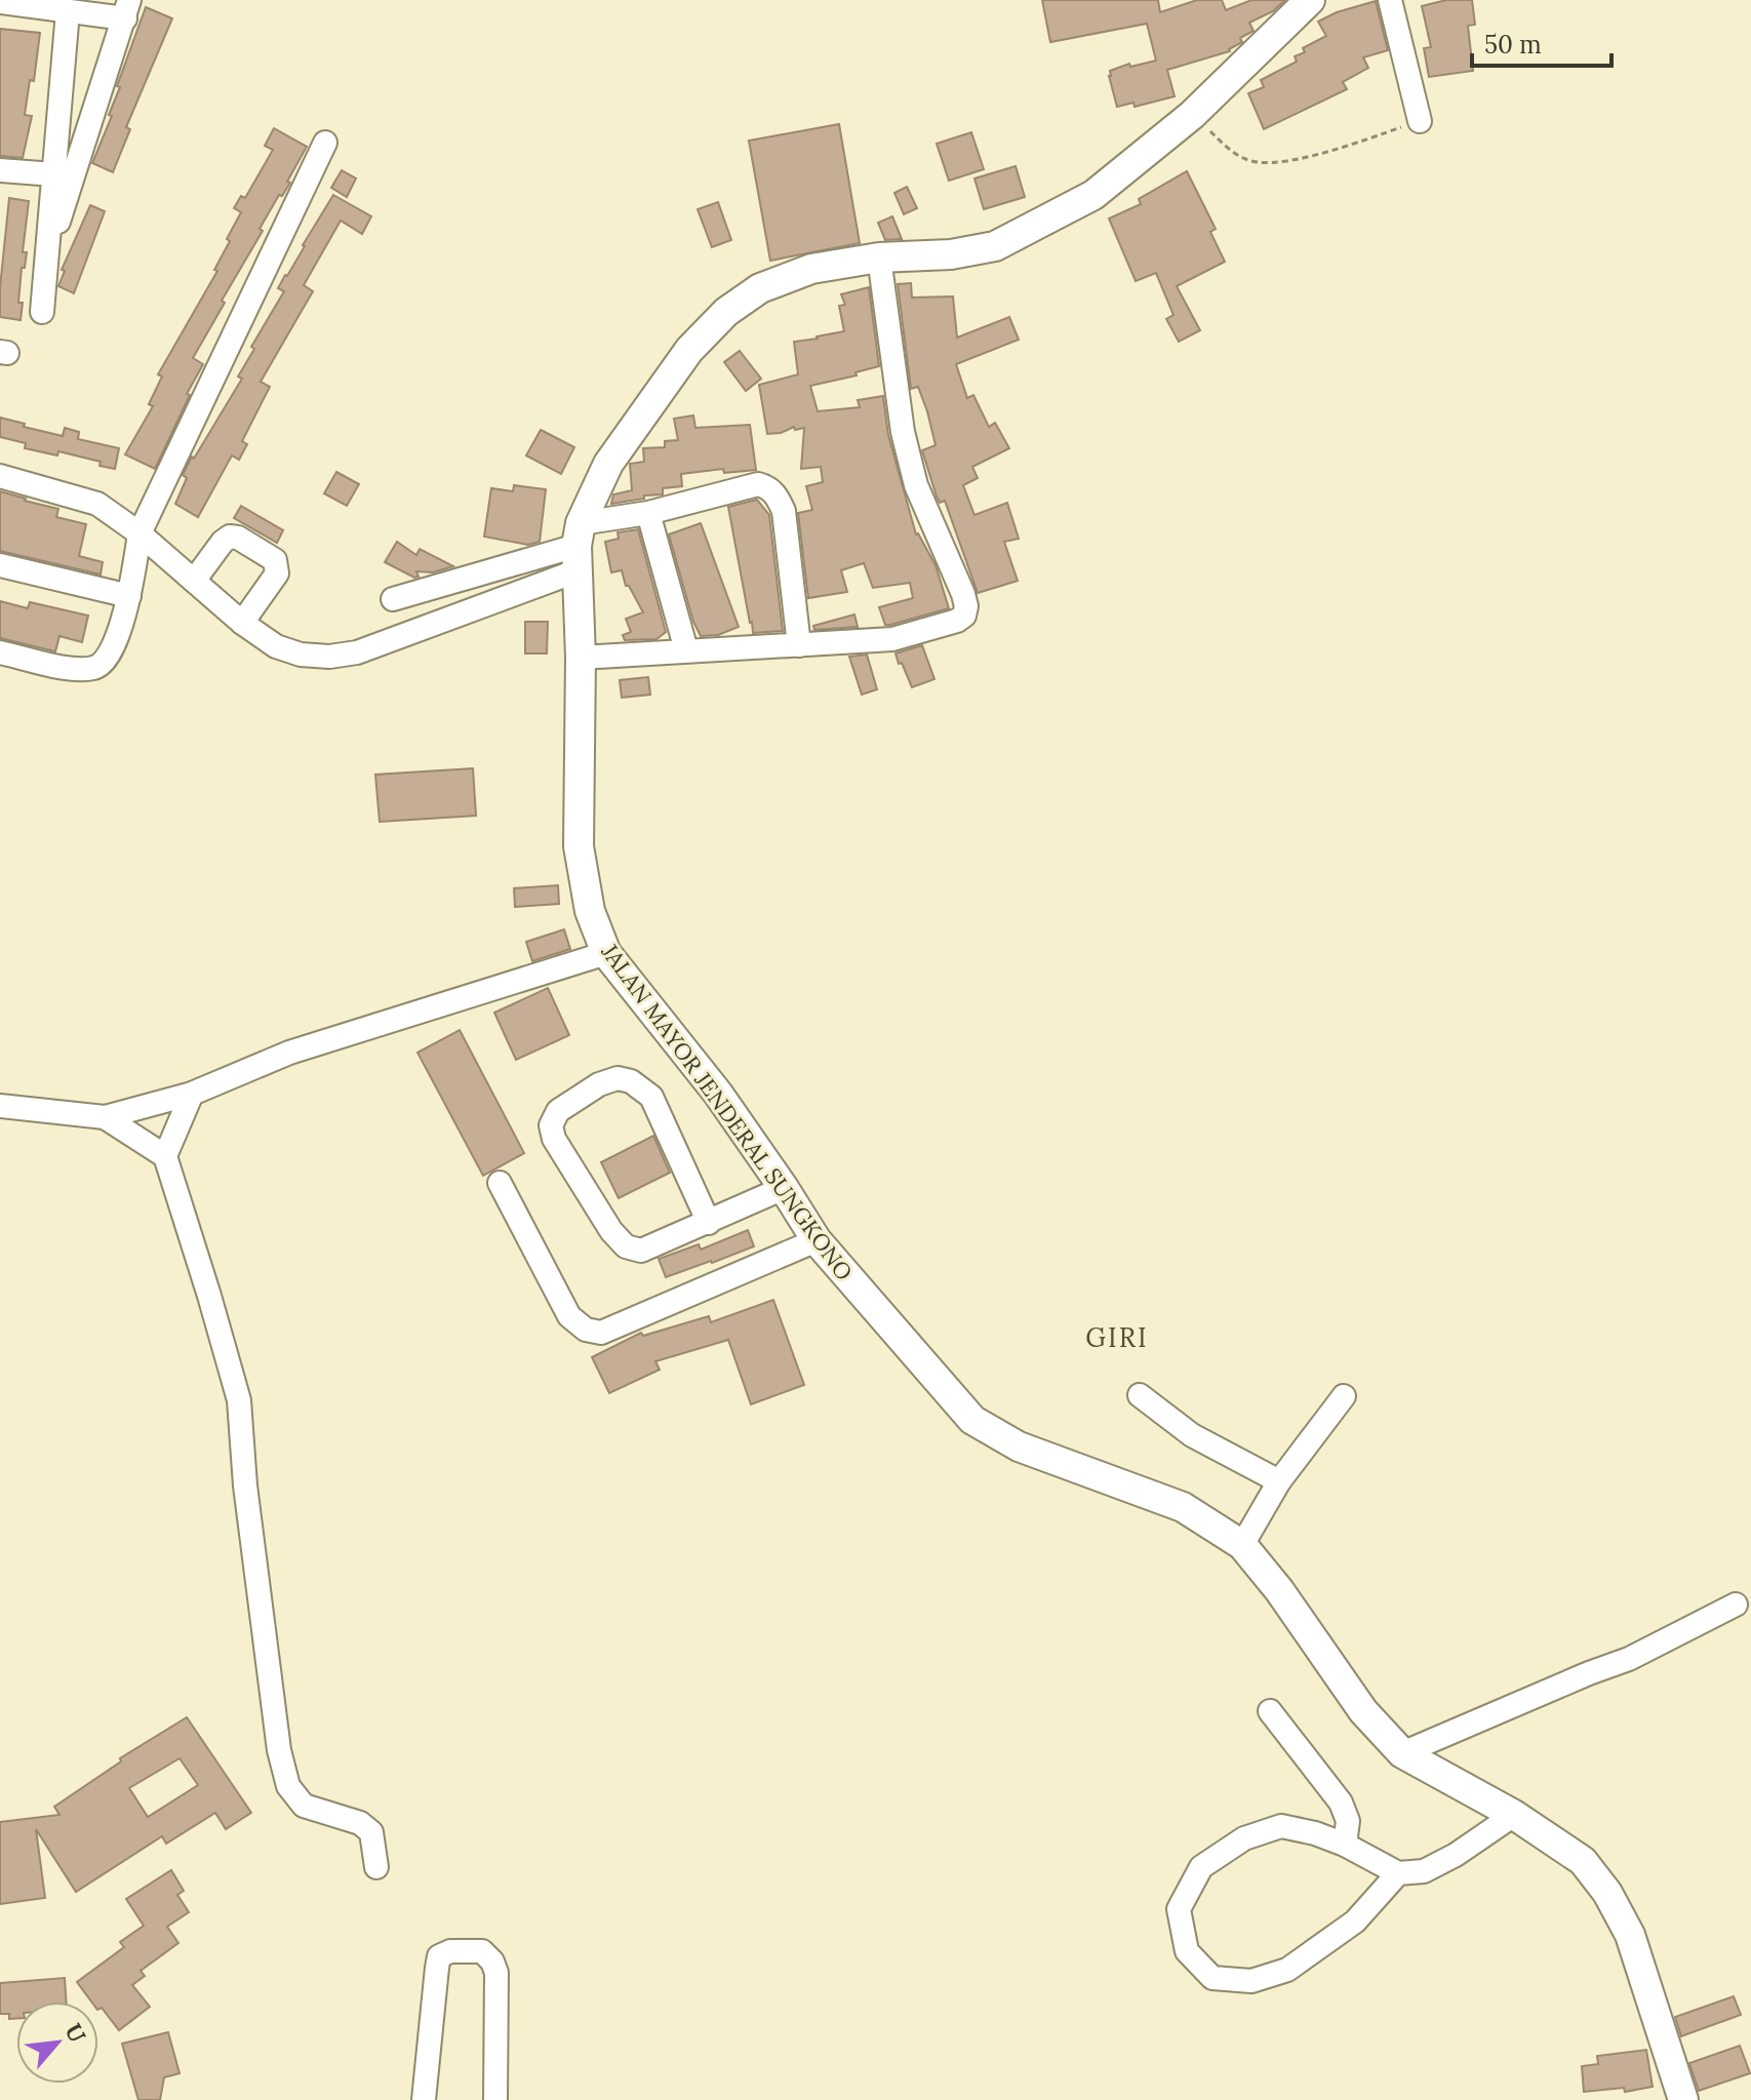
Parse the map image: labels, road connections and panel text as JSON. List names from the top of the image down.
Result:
{
  "streets": {
    "main road": ["JALAN MAYOR JENDERAL SUNGKONO"]
  },
  "districts": ["GIRI"],
  "scale_bar": "50 m",
  "north": "top right"
}
